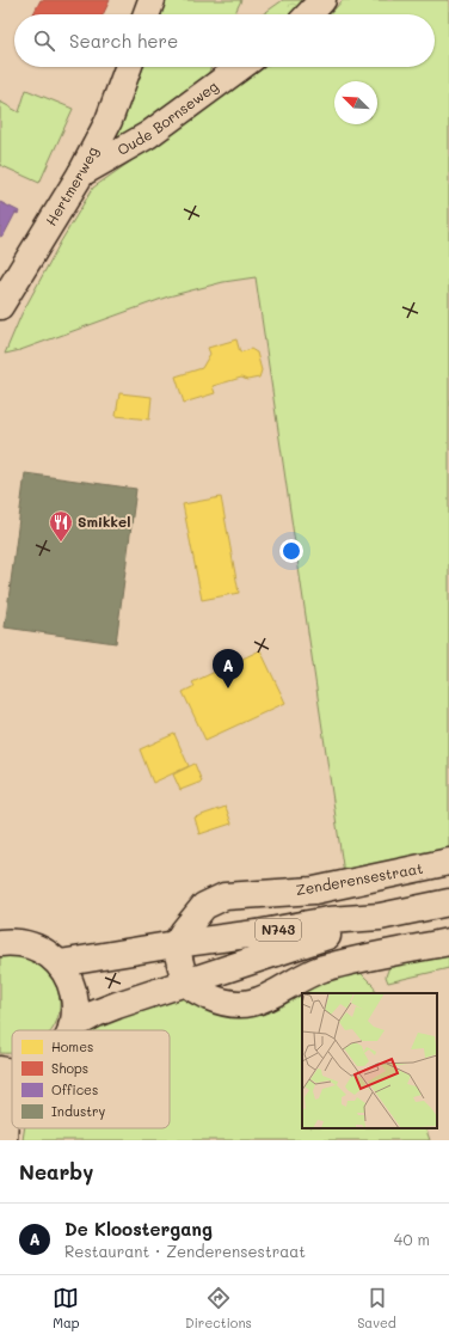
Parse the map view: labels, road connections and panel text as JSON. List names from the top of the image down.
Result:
{
  "streets": {
    "street": [
      "Oude Bornseweg",
      "Hertmerweg",
      "Zenderensestraat",
      "N743"
    ]
  },
  "crossings": [
    ["Oude Bornseweg", "Hertmerweg"],
    ["Zenderensestraat", "N743"]
  ],
  "places": {
    "restaurant": ["Smikkel"]
  },
  "legend": [
    "Homes",
    "Shops",
    "Offices",
    "Industry"
  ],
  "north": "top left",
  "page": {
    "search": "Search here",
    "pins": "A",
    "heading": "Nearby",
    "list": [
      {
        "mark": "A",
        "name": "De Kloostergang",
        "note": "Restaurant · Zenderensestraat",
        "value": "40 m"
      }
    ],
    "nav": ["Map", "Directions", "Saved"]
  }
}
